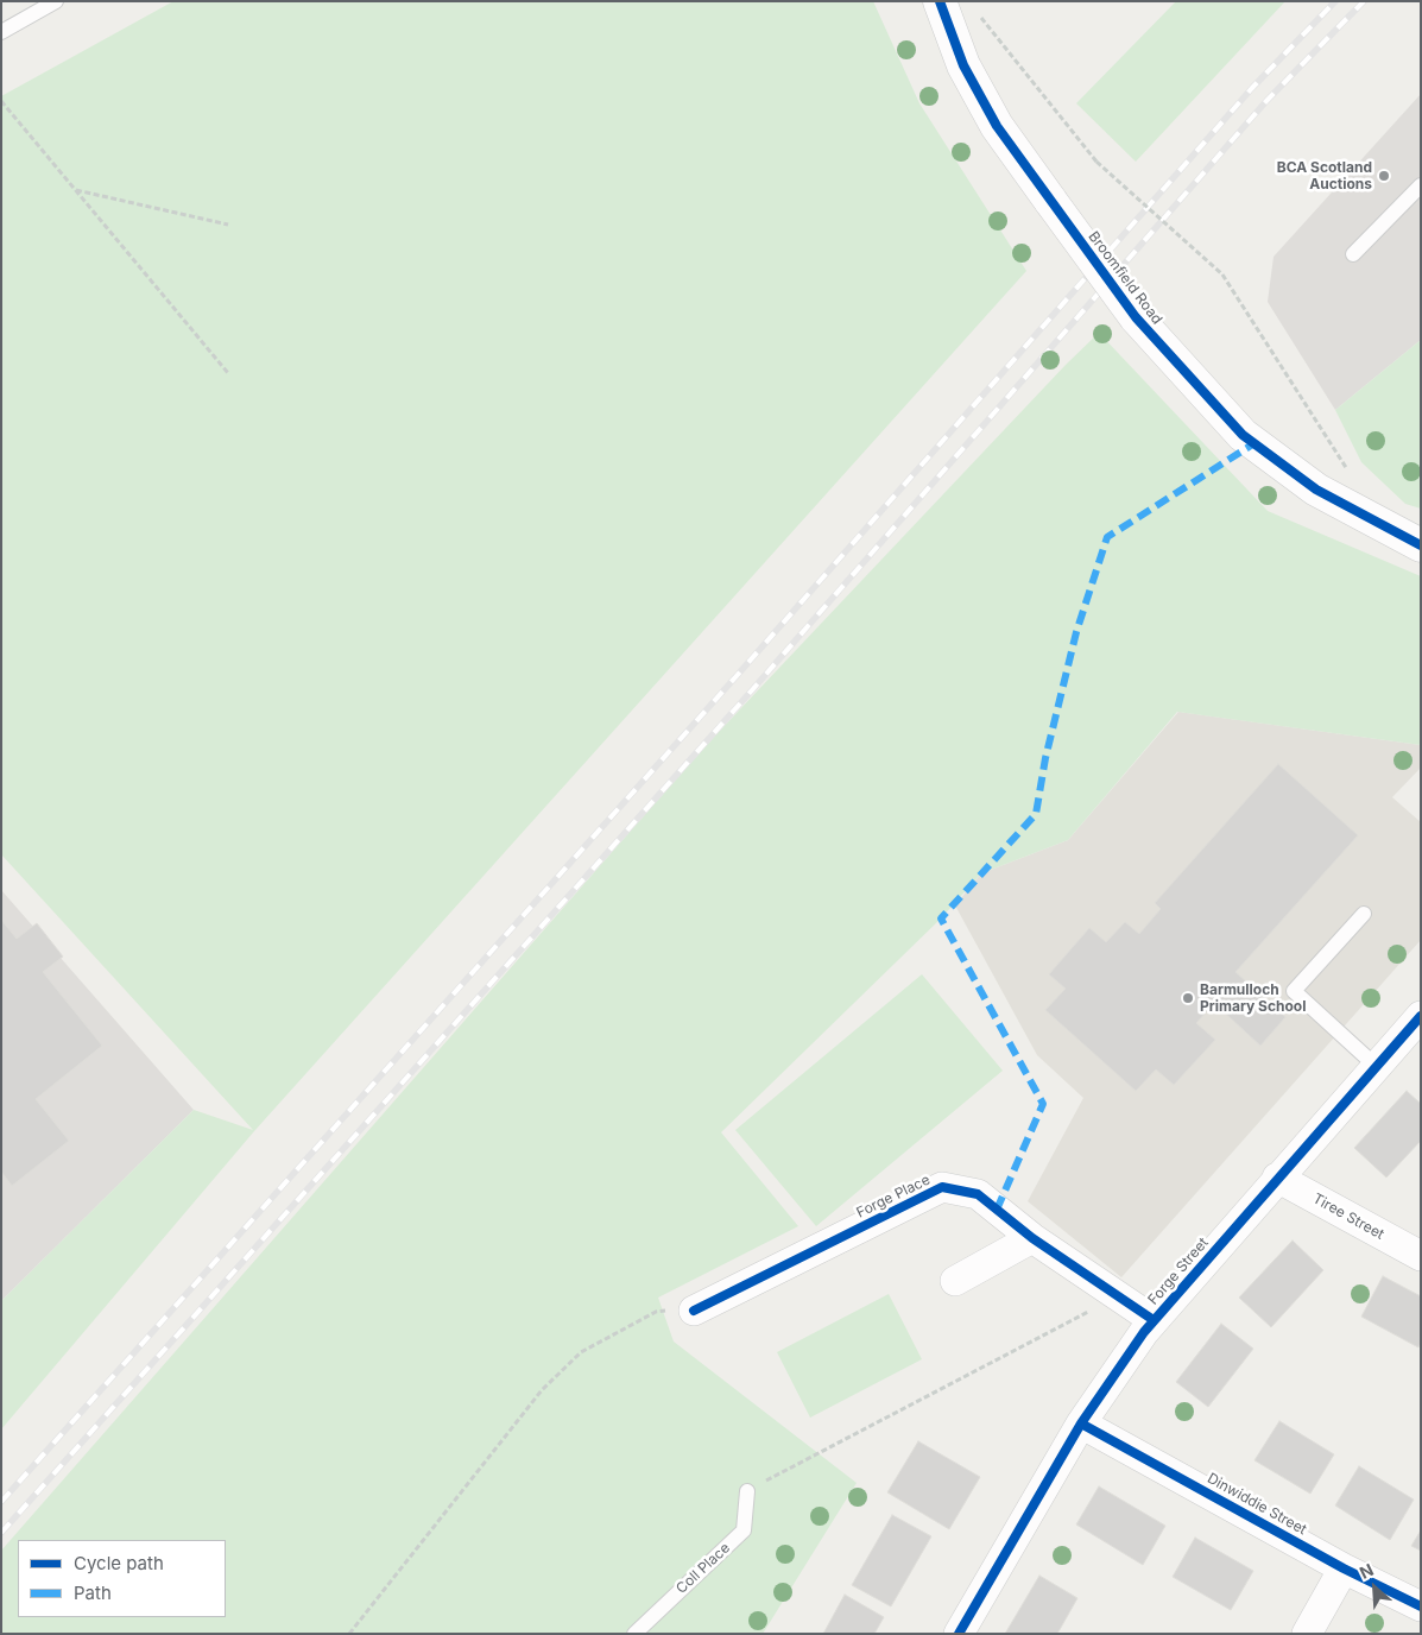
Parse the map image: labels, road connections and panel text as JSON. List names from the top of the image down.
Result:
{
  "streets": {
    "street": [
      "Broomfield Road",
      "Forge Place",
      "Tiree Street",
      "Forge Street",
      "Dinwiddie Street"
    ],
    "lane": ["Coll Place"]
  },
  "crossings": [
    ["Forge Place", "Forge Street"],
    ["Tiree Street", "Forge Street"],
    ["Forge Street", "Dinwiddie Street"]
  ],
  "places": ["BCA Scotland Auctions", "Barmulloch Primary School"],
  "legend": ["Cycle path", "Path"],
  "north": "top left"
}
